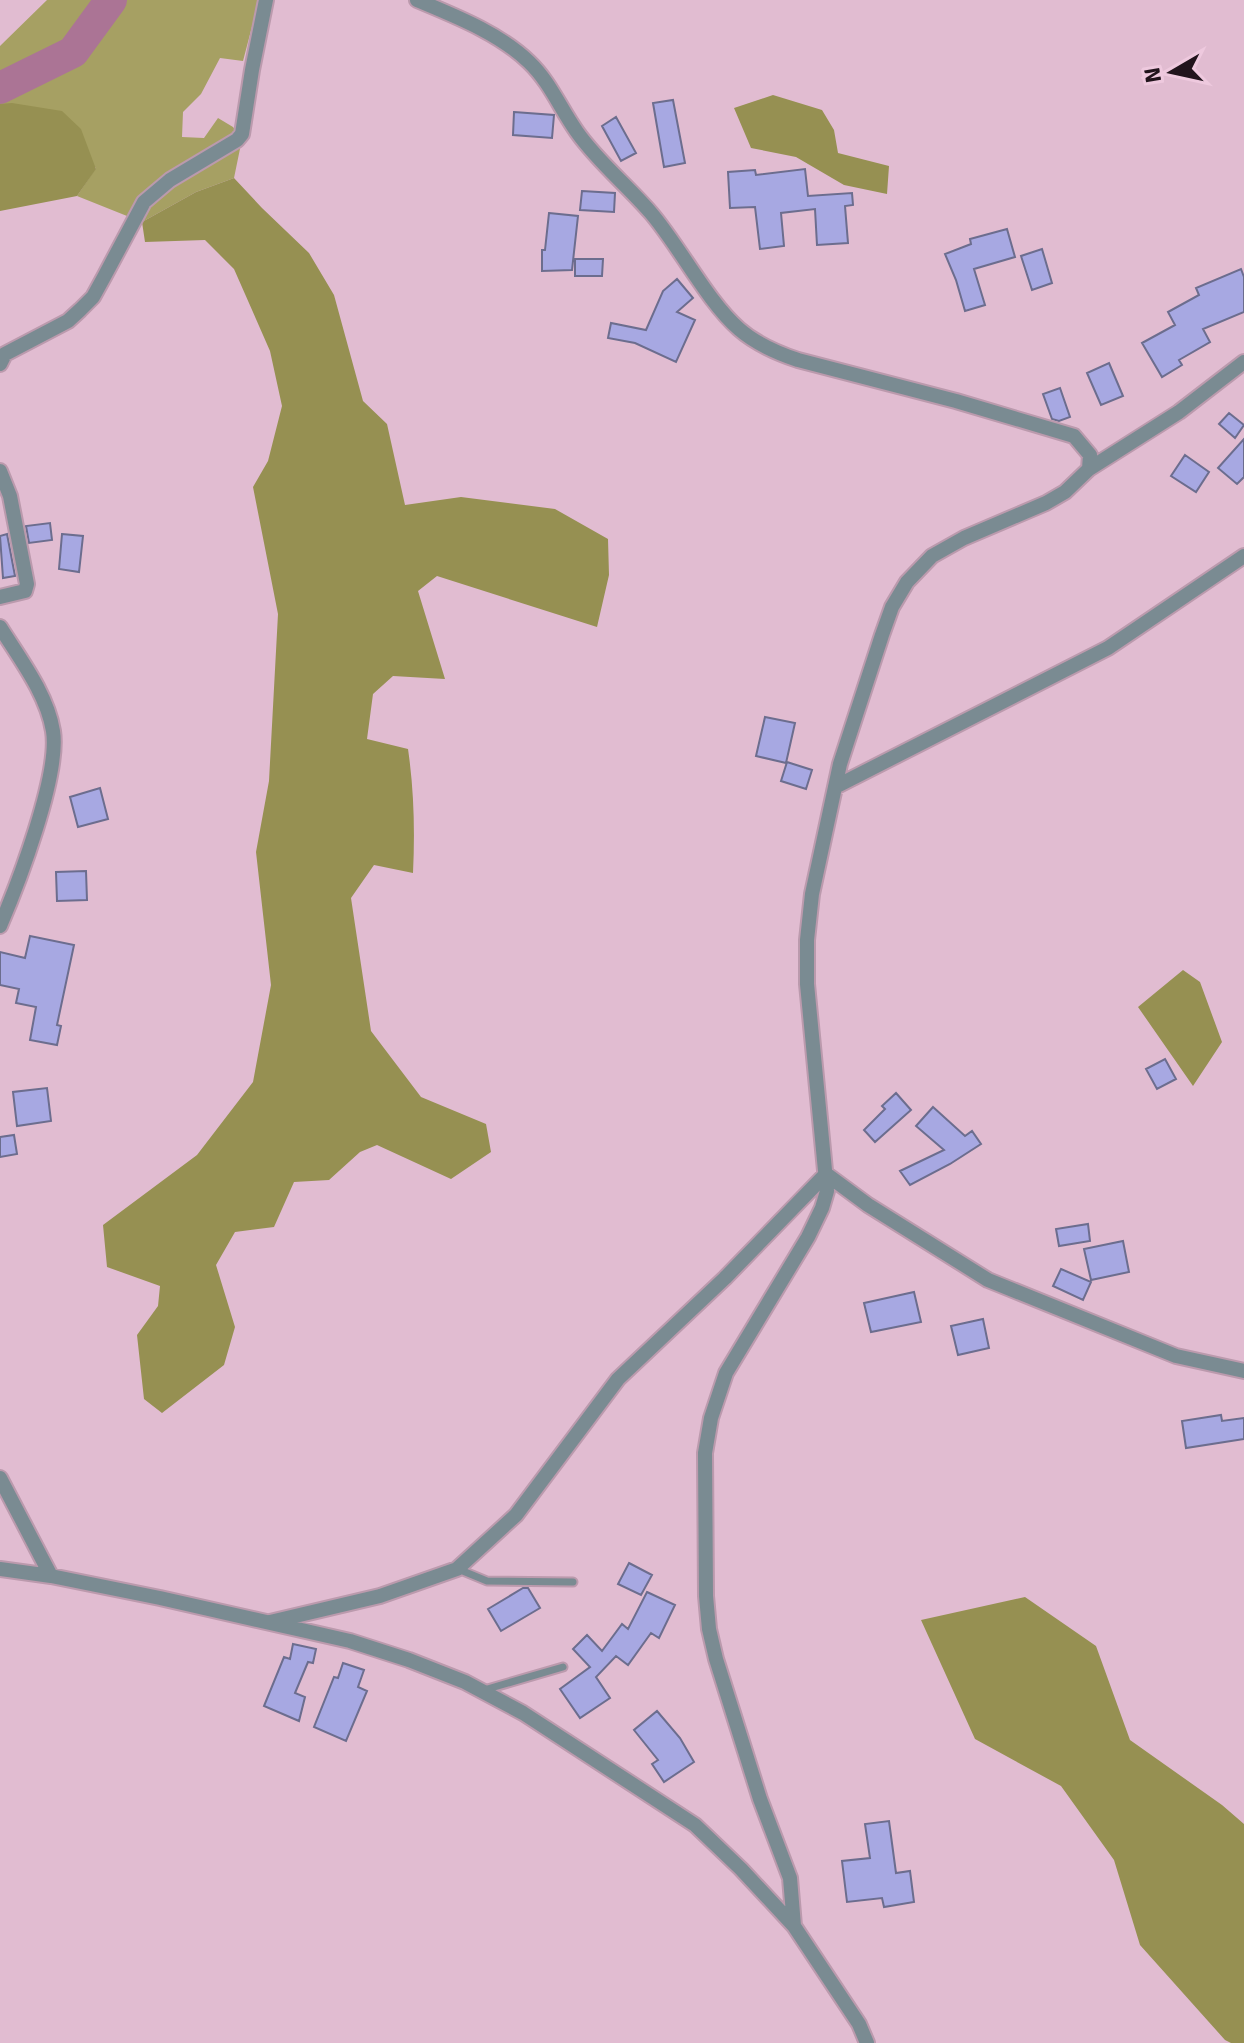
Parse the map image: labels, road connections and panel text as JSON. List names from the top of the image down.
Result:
{
  "north": "left"
}
